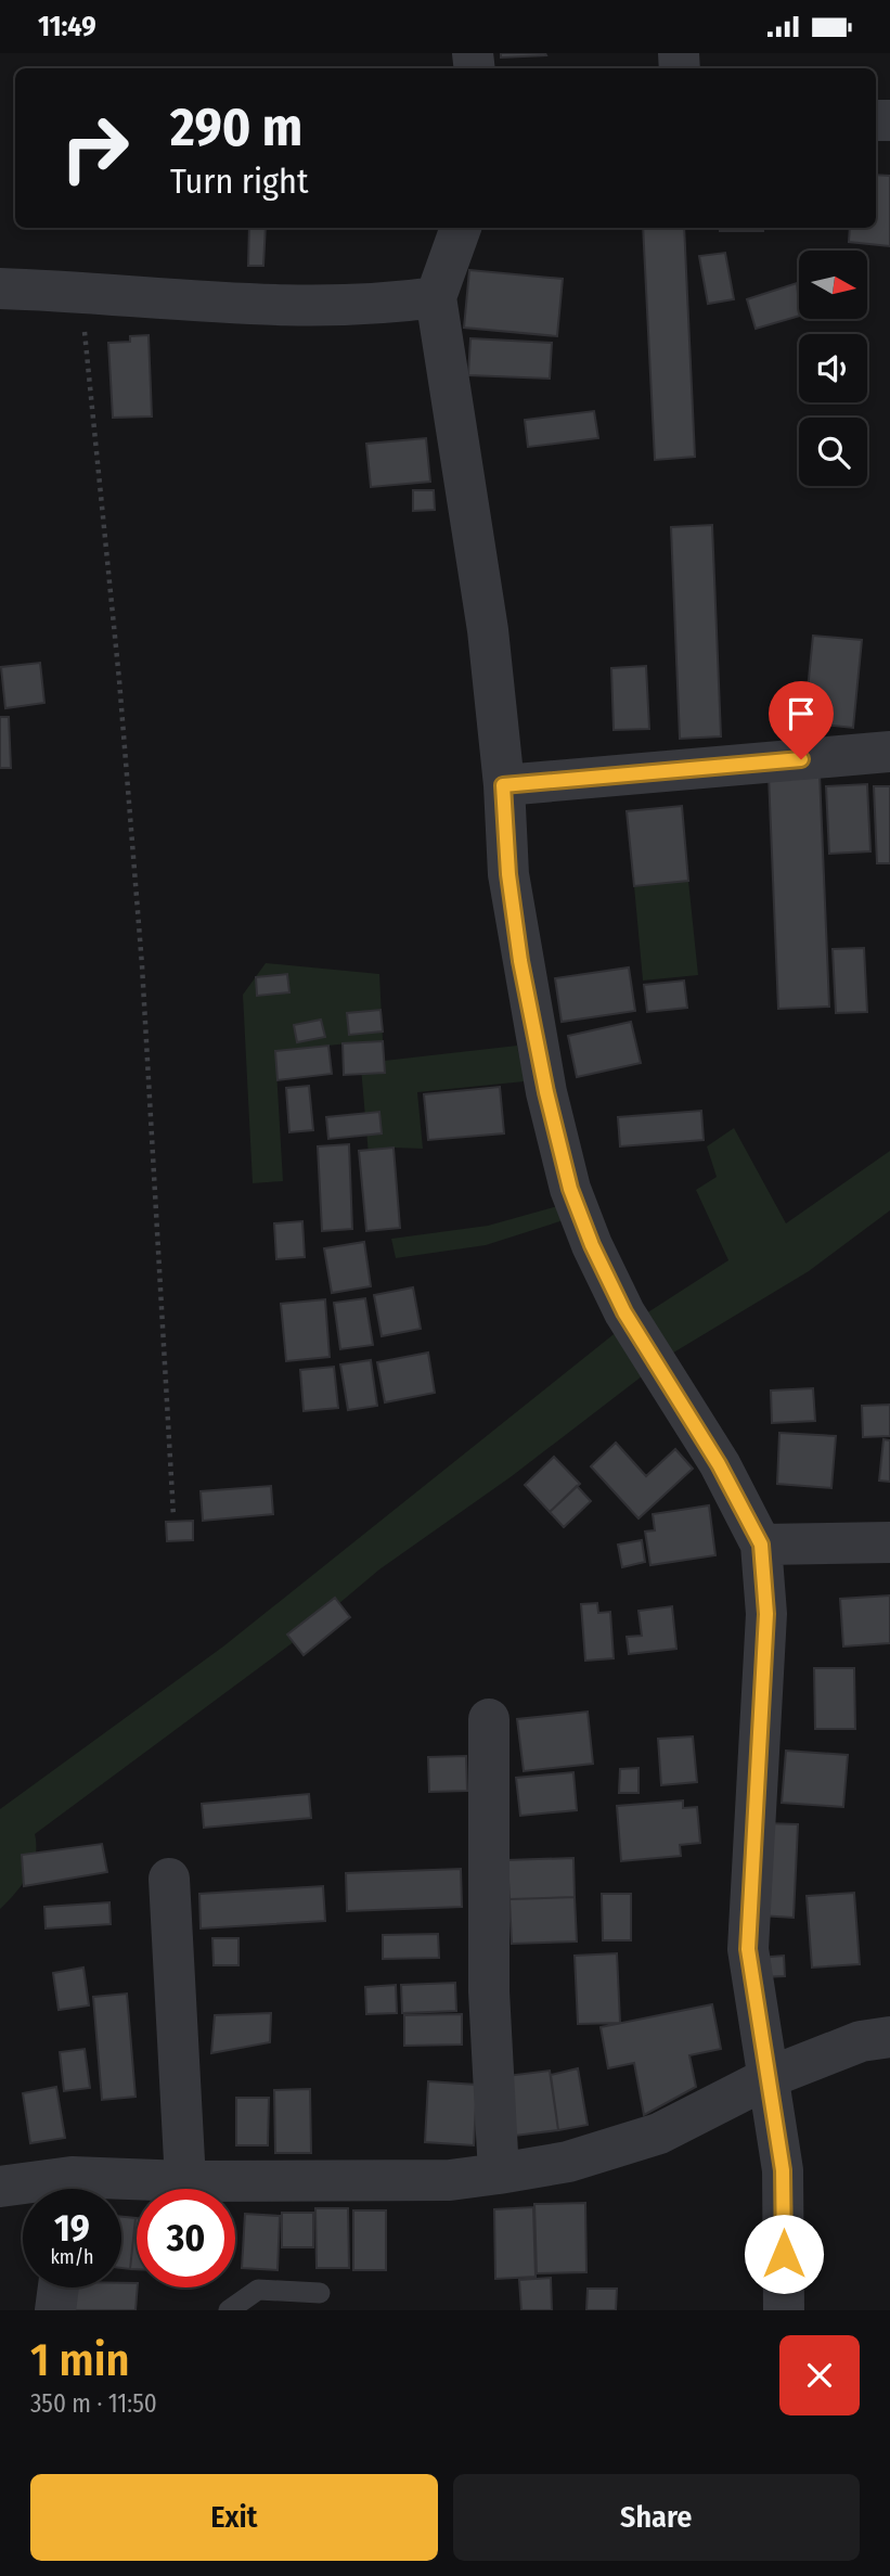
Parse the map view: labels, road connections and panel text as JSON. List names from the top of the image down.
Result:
{
  "north": "right",
  "page": {
    "status": "11:49",
    "turn": ["290 m", "Turn right"],
    "speed": "19 km/h",
    "limit": "30",
    "heading": ["1 min", "350 m · 11:50"],
    "buttons": ["Exit", "Share"]
  }
}
